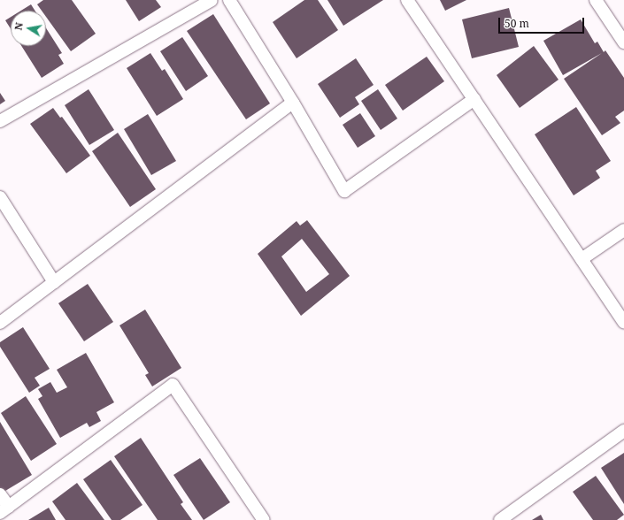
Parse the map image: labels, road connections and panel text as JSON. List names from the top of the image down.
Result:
{
  "scale_bar": "50 m",
  "north": "left"
}
